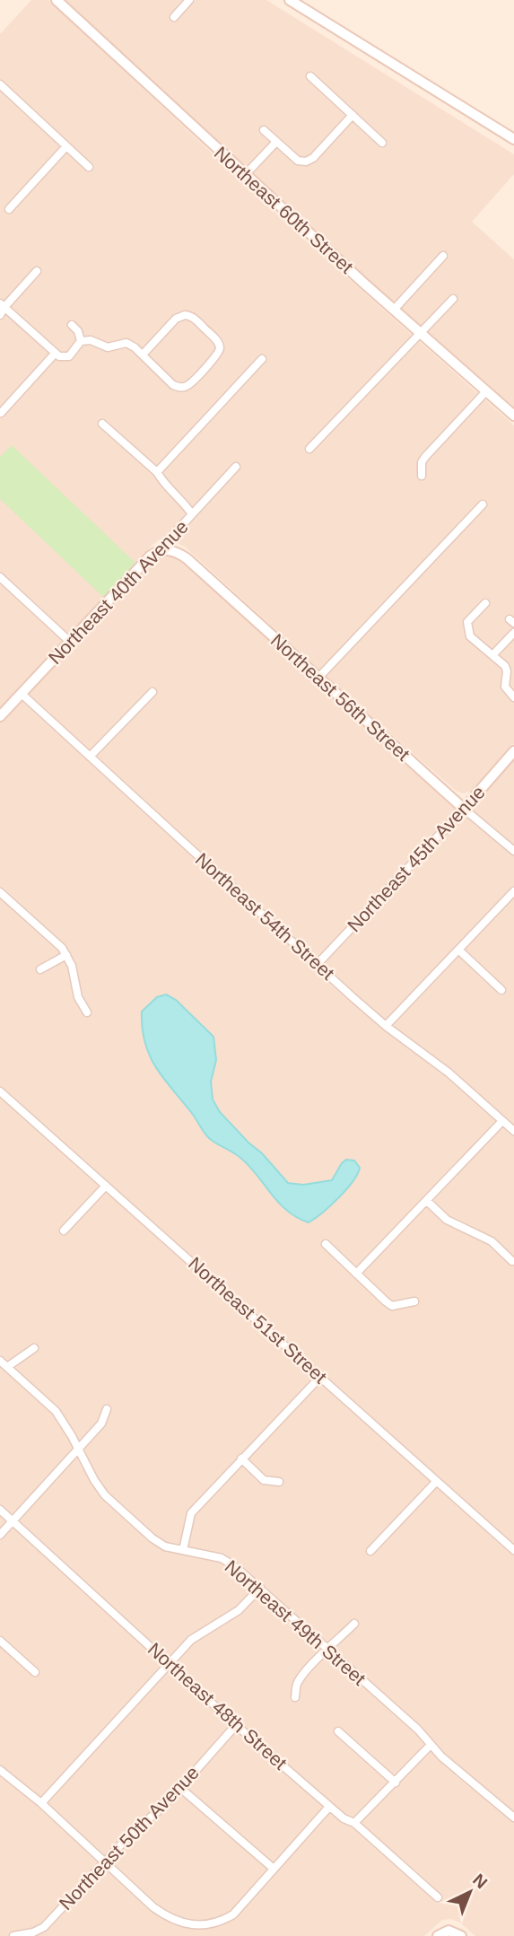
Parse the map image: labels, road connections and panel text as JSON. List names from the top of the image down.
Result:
{
  "streets": {
    "street": [
      "Northeast 60th Street",
      "Northeast 40th Avenue",
      "Northeast 56th Street",
      "Northeast 45th Avenue",
      "Northeast 54th Street",
      "Northeast 51st Street",
      "Northeast 49th Street",
      "Northeast 48th Street",
      "Northeast 50th Avenue"
    ]
  },
  "crossings": [
    ["Northeast 40th Avenue", "Northeast 56th Street"],
    ["Northeast 40th Avenue", "Northeast 54th Street"],
    ["Northeast 56th Street", "Northeast 45th Avenue"],
    ["Northeast 45th Avenue", "Northeast 54th Street"],
    ["Northeast 48th Street", "Northeast 50th Avenue"]
  ],
  "north": "top right"
}
